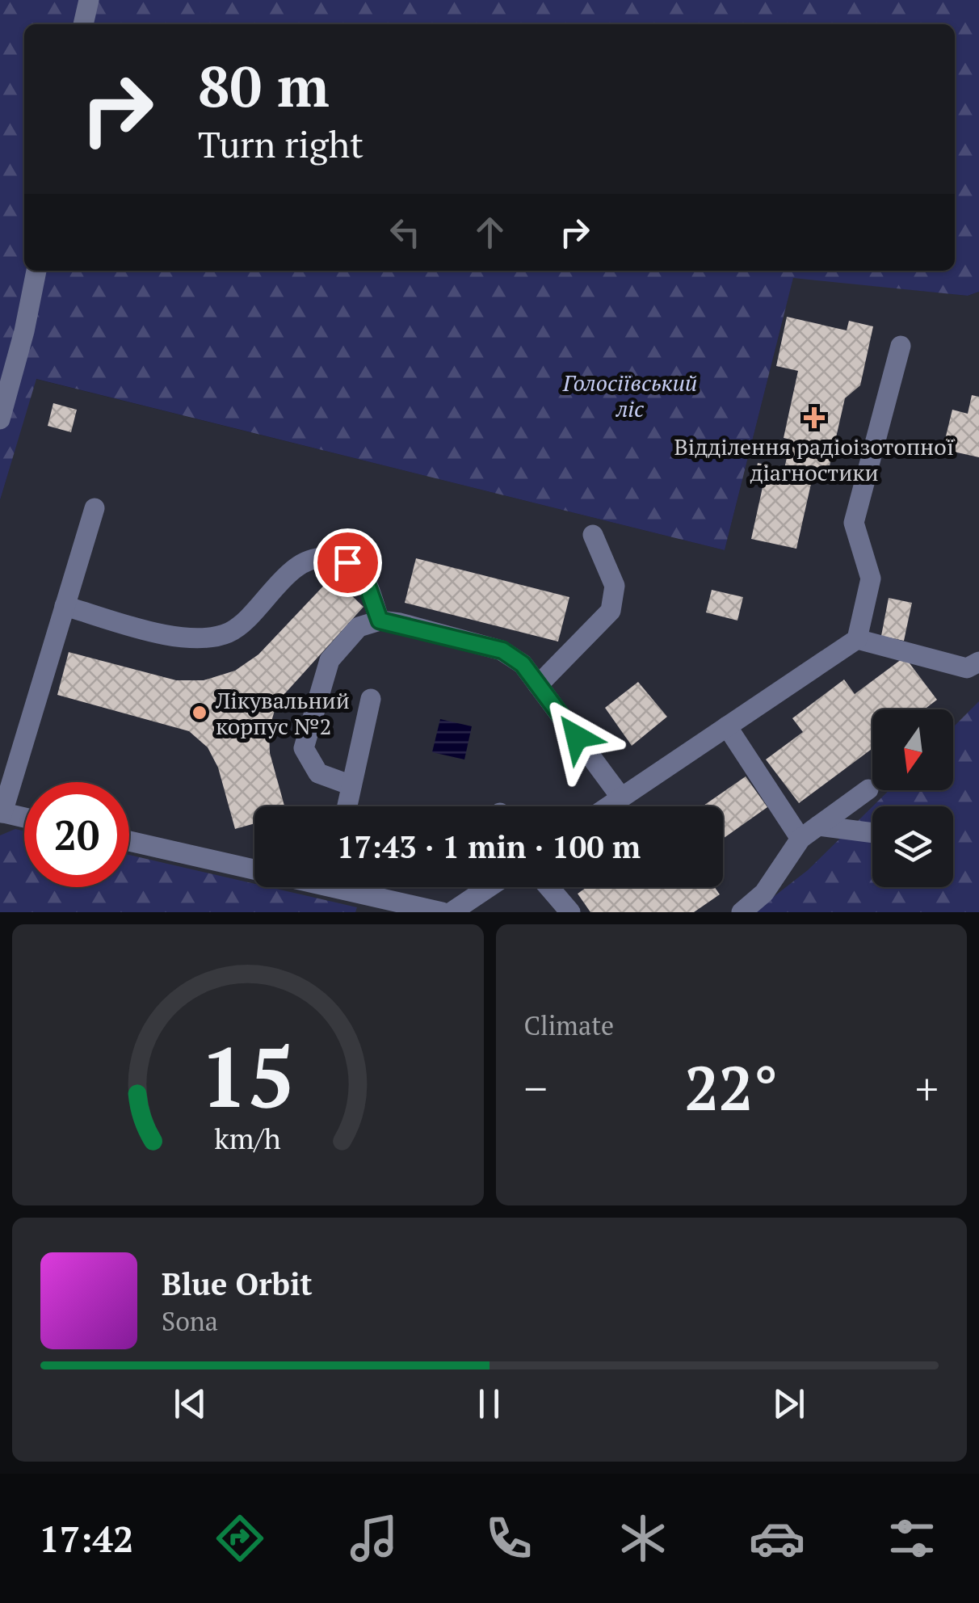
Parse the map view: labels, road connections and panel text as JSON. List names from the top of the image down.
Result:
{
  "parks": ["Голосіївський ліс"],
  "places": {
    "health": ["Відділення радіоізотопної діагностики"],
    "other": ["Лікувальний корпус №2"]
  },
  "north": "bottom",
  "page": {
    "turn": ["80 m", "Turn right"],
    "limit": "20",
    "trip": "17:43 · 1 min · 100 m",
    "tile": "Climate",
    "heat": ["−", "22°", "+"],
    "song": ["Blue Orbit", "Sona"],
    "tabs": "17:42",
    "gauge": ["15", "km/h"]
  }
}
